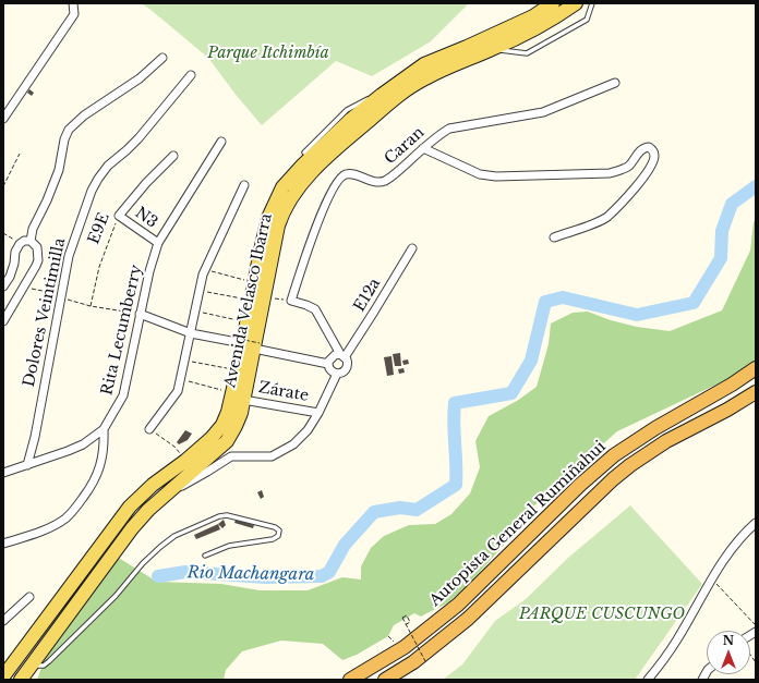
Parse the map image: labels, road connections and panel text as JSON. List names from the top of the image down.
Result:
{
  "streets": {
    "highway": ["Autopista General Rumiñahui"],
    "main road": ["Avenida Velasco Ibarra"],
    "street": [
      "Caran",
      "N3",
      "E9E",
      "E12a",
      "Dolores Veintimilla",
      "Rita Lecumberry",
      "Zárate"
    ]
  },
  "crossings": [
    ["N3", "E9E"],
    ["N3", "Rita Lecumberry"],
    ["Avenida Velasco Ibarra", "Zárate"],
    ["Dolores Veintimilla", "Rita Lecumberry"]
  ],
  "water": ["Rio Machangara"],
  "parks": ["Parque Itchimbía", "PARQUE CUSCUNGO"],
  "north": "top"
}
